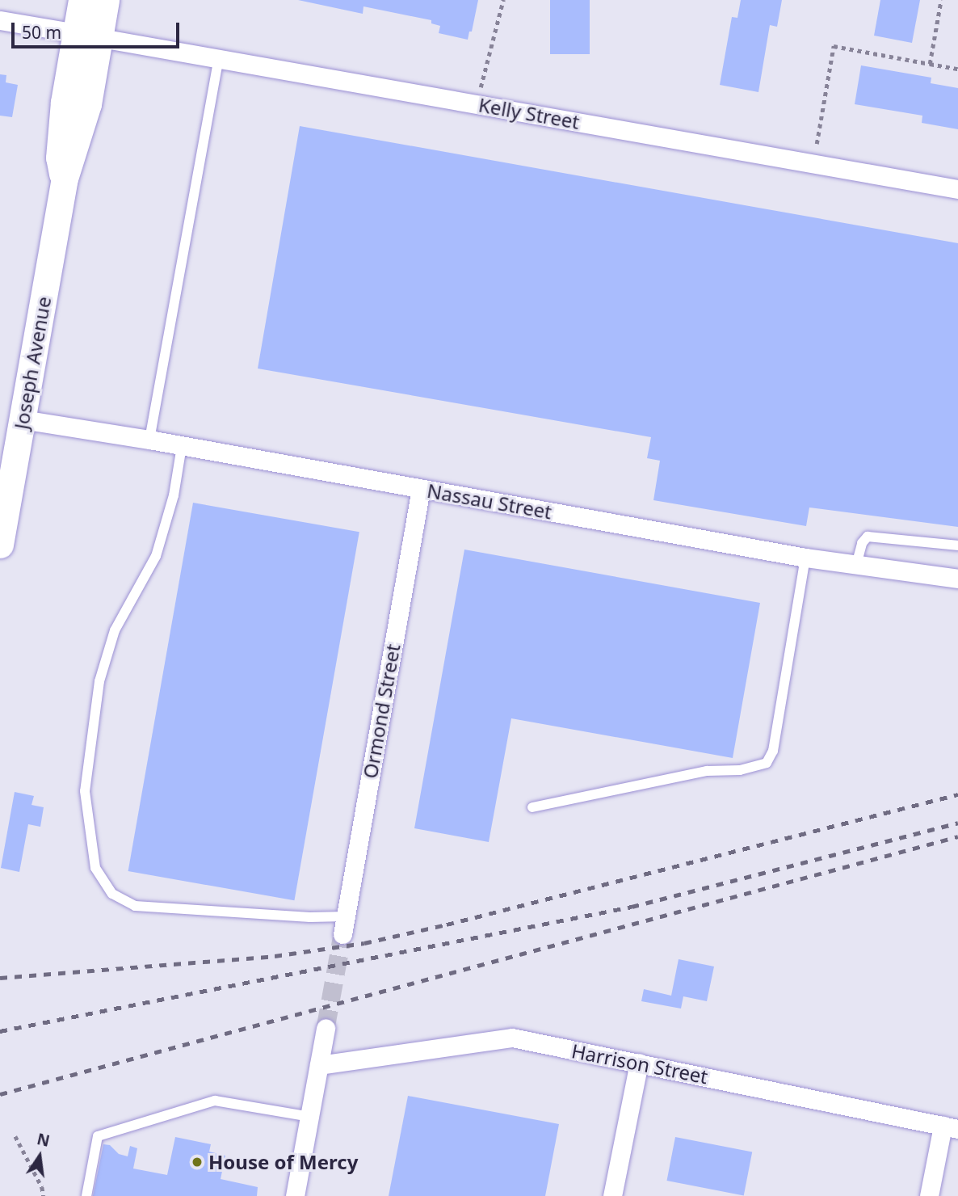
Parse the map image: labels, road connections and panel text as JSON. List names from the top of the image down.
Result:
{
  "streets": {
    "main road": ["Joseph Avenue"],
    "street": [
      "Kelly Street",
      "Nassau Street",
      "Ormond Street",
      "Harrison Street"
    ]
  },
  "crossings": [
    ["Kelly Street", "Joseph Avenue"],
    ["Joseph Avenue", "Nassau Street"],
    ["Nassau Street", "Ormond Street"]
  ],
  "places": ["House of Mercy"],
  "scale_bar": "50 m",
  "north": "top"
}
